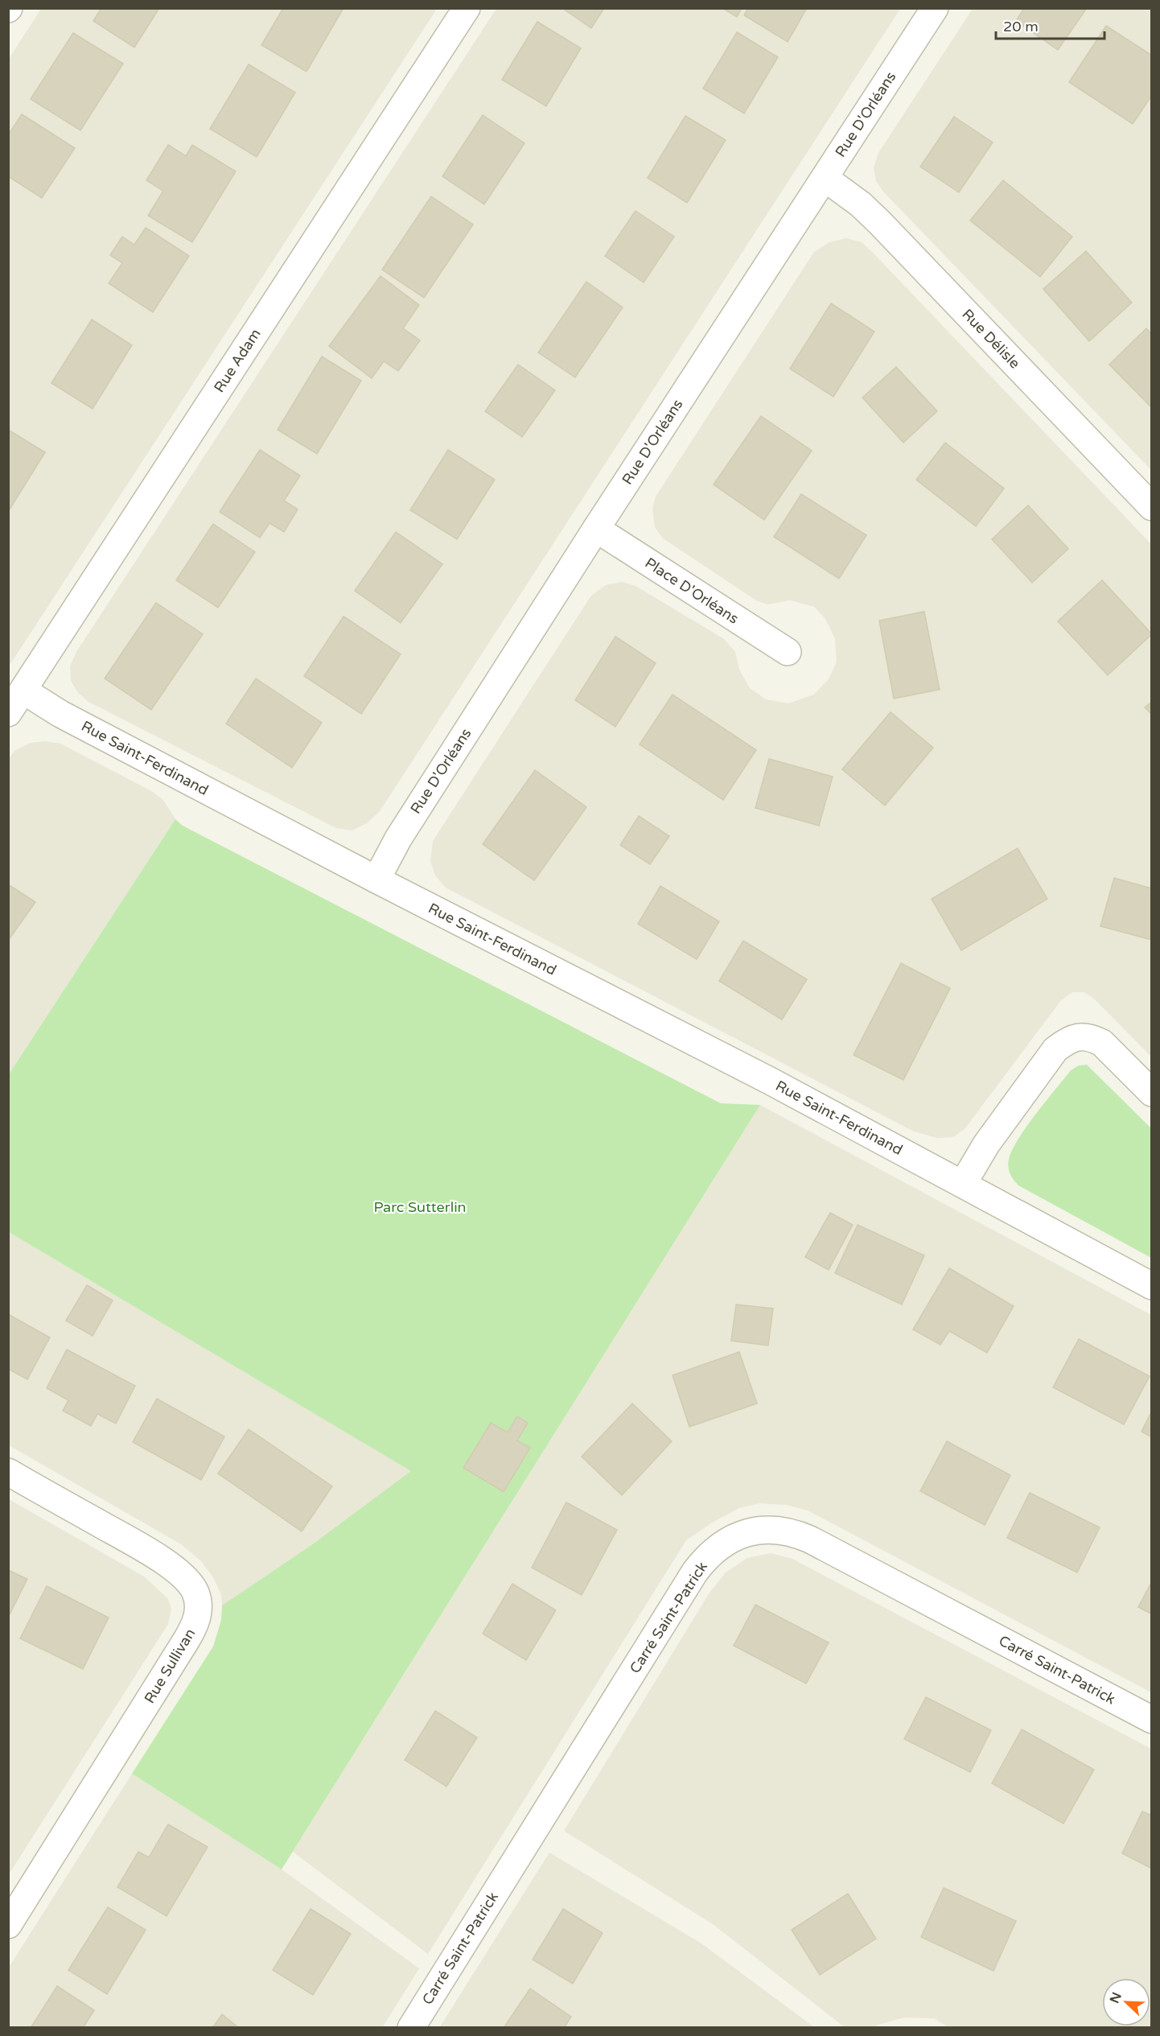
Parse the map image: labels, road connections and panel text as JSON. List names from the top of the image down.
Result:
{
  "streets": {
    "street": [
      "Rue D'Orléans",
      "Rue Délisle",
      "Rue Adam",
      "Place D'Orléans",
      "Rue Saint-Ferdinand",
      "Carré Saint-Patrick",
      "Rue Sullivan"
    ]
  },
  "crossings": [
    ["Rue D'Orléans", "Rue Délisle"],
    ["Rue D'Orléans", "Place D'Orléans"],
    ["Rue D'Orléans", "Rue Saint-Ferdinand"],
    ["Rue Adam", "Rue Saint-Ferdinand"]
  ],
  "parks": ["Parc Sutterlin"],
  "scale_bar": "20 m",
  "north": "top left"
}
